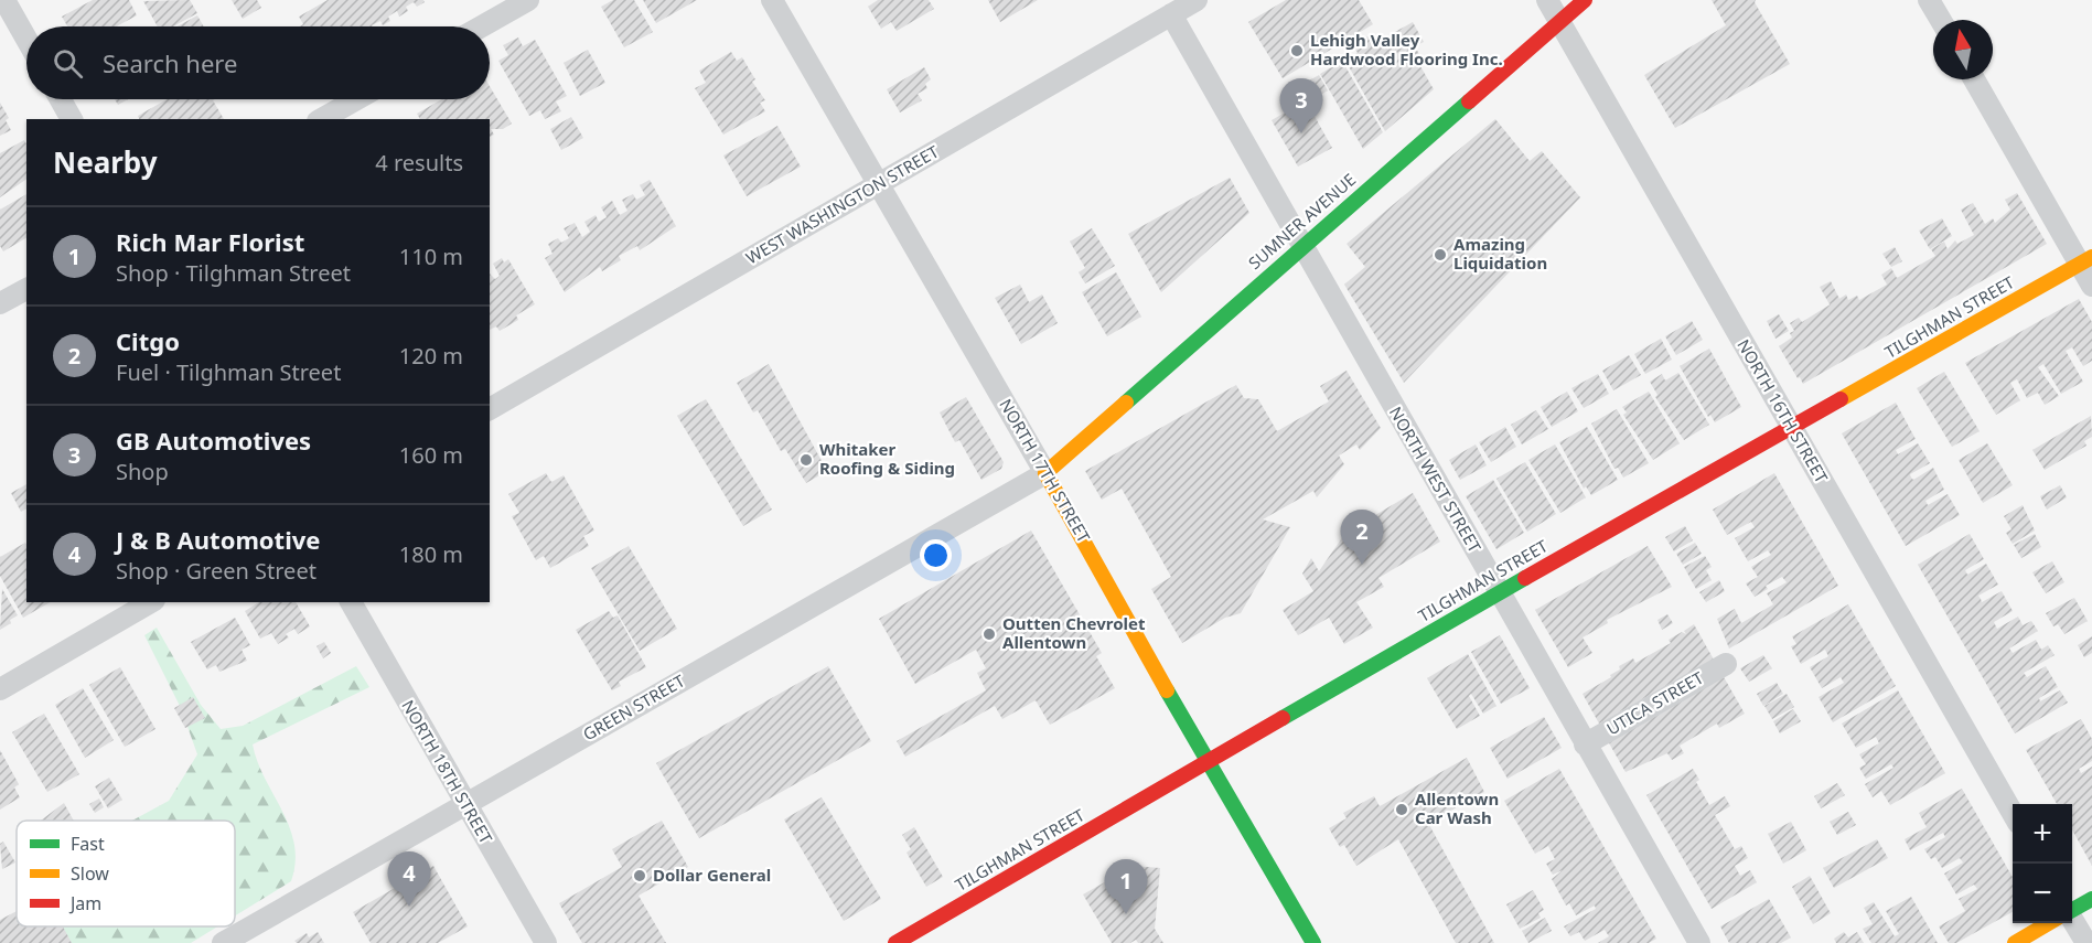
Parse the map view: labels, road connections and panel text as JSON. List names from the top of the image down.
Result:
{
  "streets": {
    "main road": ["SUMNER AVENUE", "TILGHMAN STREET", "NORTH 17TH STREET"],
    "street": [
      "WEST WASHINGTON STREET",
      "NORTH 16TH STREET",
      "NORTH WEST STREET",
      "UTICA STREET",
      "GREEN STREET",
      "NORTH 18TH STREET"
    ]
  },
  "crossings": [
    ["WEST WASHINGTON STREET", "NORTH 17TH STREET"],
    ["WEST WASHINGTON STREET", "NORTH WEST STREET"],
    ["SUMNER AVENUE", "NORTH 16TH STREET"],
    ["SUMNER AVENUE", "NORTH 17TH STREET"],
    ["SUMNER AVENUE", "NORTH WEST STREET"],
    ["SUMNER AVENUE", "GREEN STREET"],
    ["TILGHMAN STREET", "NORTH 16TH STREET"],
    ["TILGHMAN STREET", "NORTH 17TH STREET"],
    ["TILGHMAN STREET", "NORTH WEST STREET"],
    ["NORTH 17TH STREET", "GREEN STREET"],
    ["NORTH WEST STREET", "UTICA STREET"],
    ["GREEN STREET", "NORTH 18TH STREET"]
  ],
  "places": [
    "Lehigh Valley Hardwood Flooring Inc.",
    "Amazing Liquidation",
    "Whitaker Roofing & Siding",
    "Outten Chevrolet Allentown",
    "Allentown Car Wash",
    "Dollar General"
  ],
  "legend": ["Fast", "Slow", "Jam"],
  "north": "top",
  "page": {
    "search": "Search here",
    "pins": [
      "3",
      "2",
      "4",
      "1"
    ],
    "heading": ["Nearby", "4 results"],
    "list": [
      {
        "mark": "1",
        "name": "Rich Mar Florist",
        "note": "Shop · Tilghman Street",
        "value": "110 m"
      },
      {
        "mark": "2",
        "name": "Citgo",
        "note": "Fuel · Tilghman Street",
        "value": "120 m"
      },
      {
        "mark": "3",
        "name": "GB Automotives",
        "note": "Shop",
        "value": "160 m"
      },
      {
        "mark": "4",
        "name": "J & B Automotive",
        "note": "Shop · Green Street",
        "value": "180 m"
      }
    ],
    "map_buttons": ["+", "−"]
  }
}
